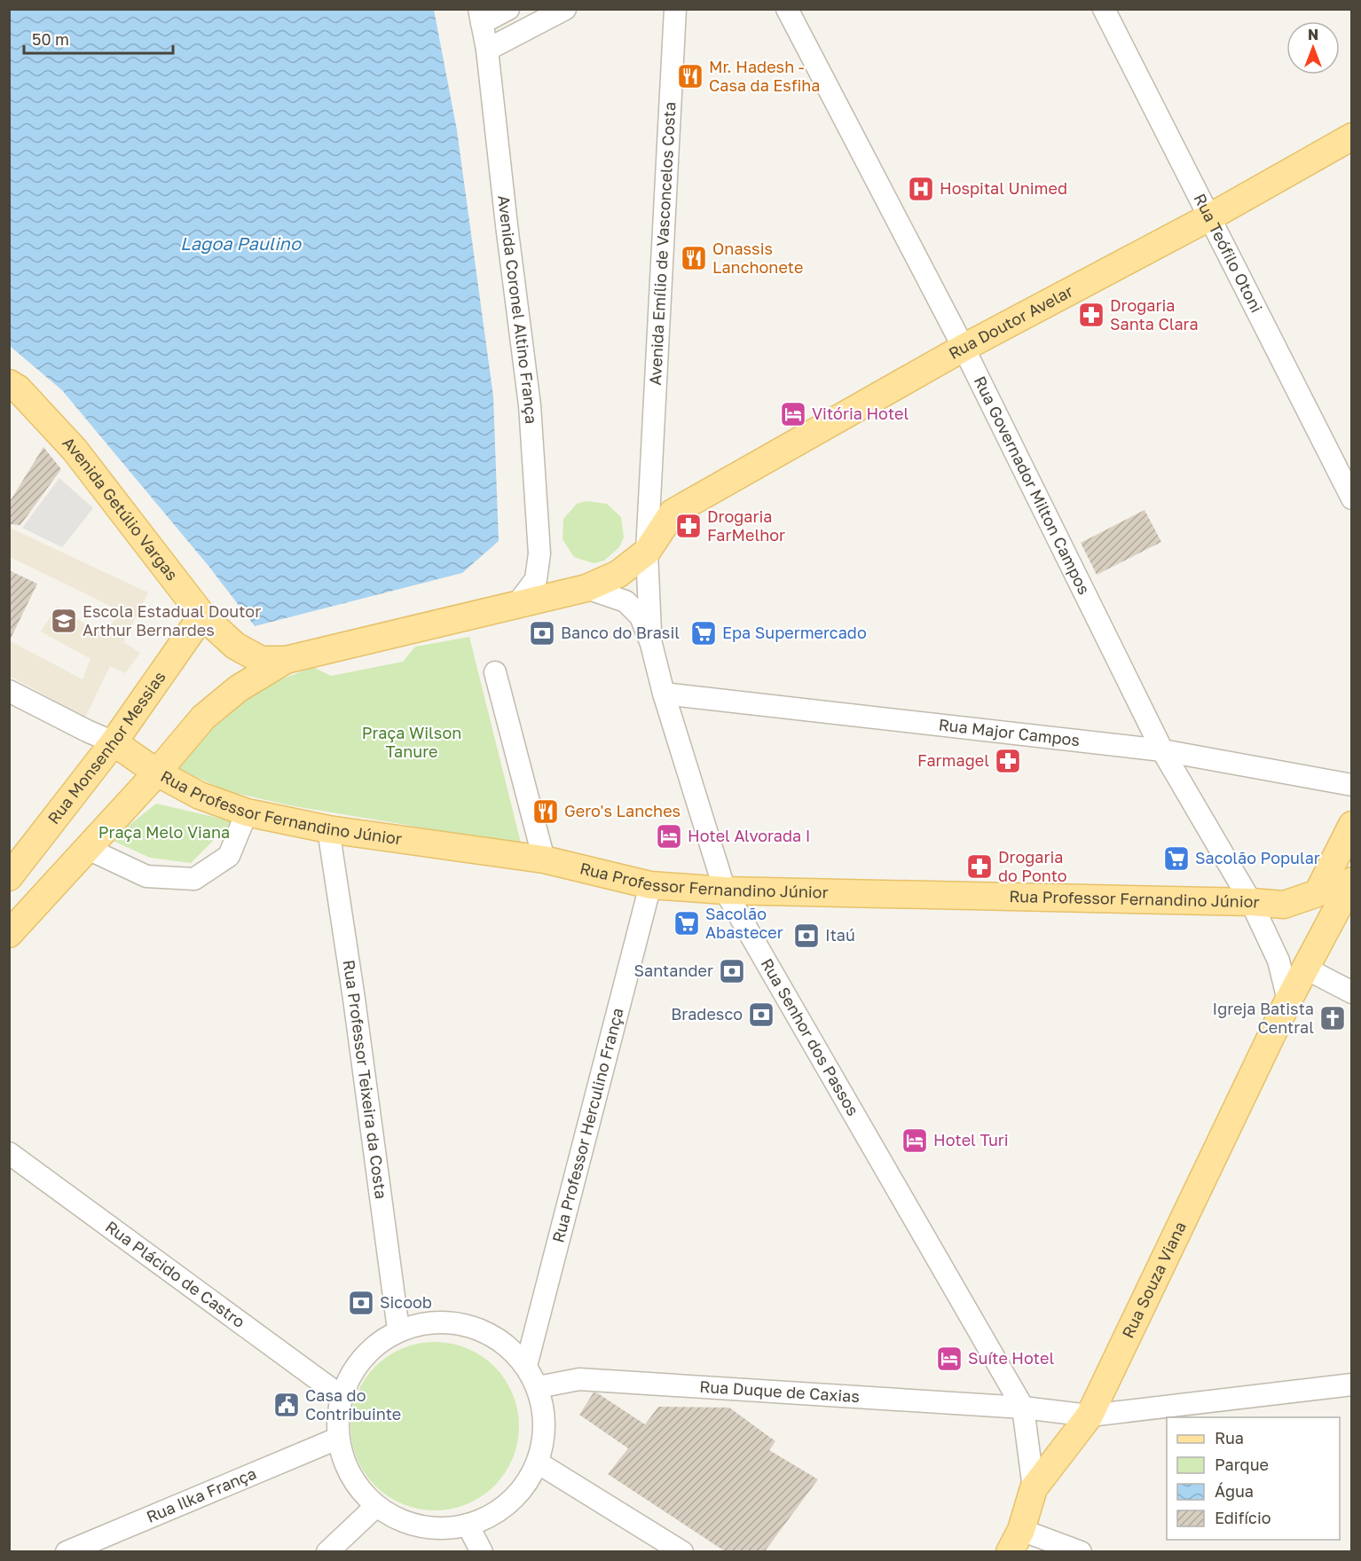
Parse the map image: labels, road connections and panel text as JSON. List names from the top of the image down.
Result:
{
  "streets": {
    "main road": [
      "Rua Doutor Avelar",
      "Avenida Getúlio Vargas",
      "Rua Monsenhor Messias",
      "Rua Professor Fernandino Júnior",
      "Rua Souza Viana"
    ],
    "street": [
      "Avenida Emílio de Vasconcelos Costa",
      "Rua Teófilo Otoni",
      "Avenida Coronel Altino França",
      "Rua Governador Milton Campos",
      "Rua Major Campos",
      "Rua Senhor dos Passos",
      "Rua Professor Teixeira da Costa",
      "Rua Professor Herculino França",
      "Rua Plácido de Castro",
      "Rua Duque de Caxias",
      "Rua Ilka França"
    ]
  },
  "crossings": [
    ["Avenida Emílio de Vasconcelos Costa", "Rua Doutor Avelar"],
    ["Avenida Emílio de Vasconcelos Costa", "Rua Senhor dos Passos"],
    ["Rua Teófilo Otoni", "Rua Doutor Avelar"],
    ["Rua Doutor Avelar", "Rua Governador Milton Campos"],
    ["Rua Doutor Avelar", "Rua Senhor dos Passos"],
    ["Rua Governador Milton Campos", "Rua Major Campos"],
    ["Rua Governador Milton Campos", "Rua Professor Fernandino Júnior"],
    ["Avenida Getúlio Vargas", "Rua Monsenhor Messias"],
    ["Rua Major Campos", "Rua Senhor dos Passos"],
    ["Rua Monsenhor Messias", "Rua Professor Fernandino Júnior"],
    ["Rua Professor Fernandino Júnior", "Rua Senhor dos Passos"],
    ["Rua Professor Fernandino Júnior", "Rua Professor Teixeira da Costa"],
    ["Rua Professor Fernandino Júnior", "Rua Professor Herculino França"],
    ["Rua Senhor dos Passos", "Rua Souza Viana"],
    ["Rua Senhor dos Passos", "Rua Duque de Caxias"]
  ],
  "water": ["Lagoa Paulino"],
  "parks": ["Praça Wilson Tanure", "Praça Melo Viana"],
  "places": {
    "restaurant": ["Mr. Hadesh - Casa da Esfiha", "Onassis Lanchonete", "Gero's Lanches"],
    "hospital": ["Hospital Unimed"],
    "pharmacy": [
      "Drogaria Santa Clara",
      "Drogaria FarMelhor",
      "Farmagel",
      "Drogaria do Ponto"
    ],
    "hotel": [
      "Vitória Hotel",
      "Hotel Alvorada I",
      "Hotel Turi",
      "Suíte Hotel"
    ],
    "school or university": ["Escola Estadual Doutor Arthur Bernardes"],
    "bank": [
      "Banco do Brasil",
      "Itaú",
      "Santander",
      "Bradesco",
      "Sicoob"
    ],
    "supermarket": ["Epa Supermercado", "Sacolão Popular", "Sacolão Abastecer"],
    "church": ["Igreja Batista Central"],
    "public building": ["Casa do Contribuinte"]
  },
  "legend": [
    "Rua",
    "Parque",
    "Água",
    "Edifício"
  ],
  "scale_bar": "50 m",
  "north": "top"
}
